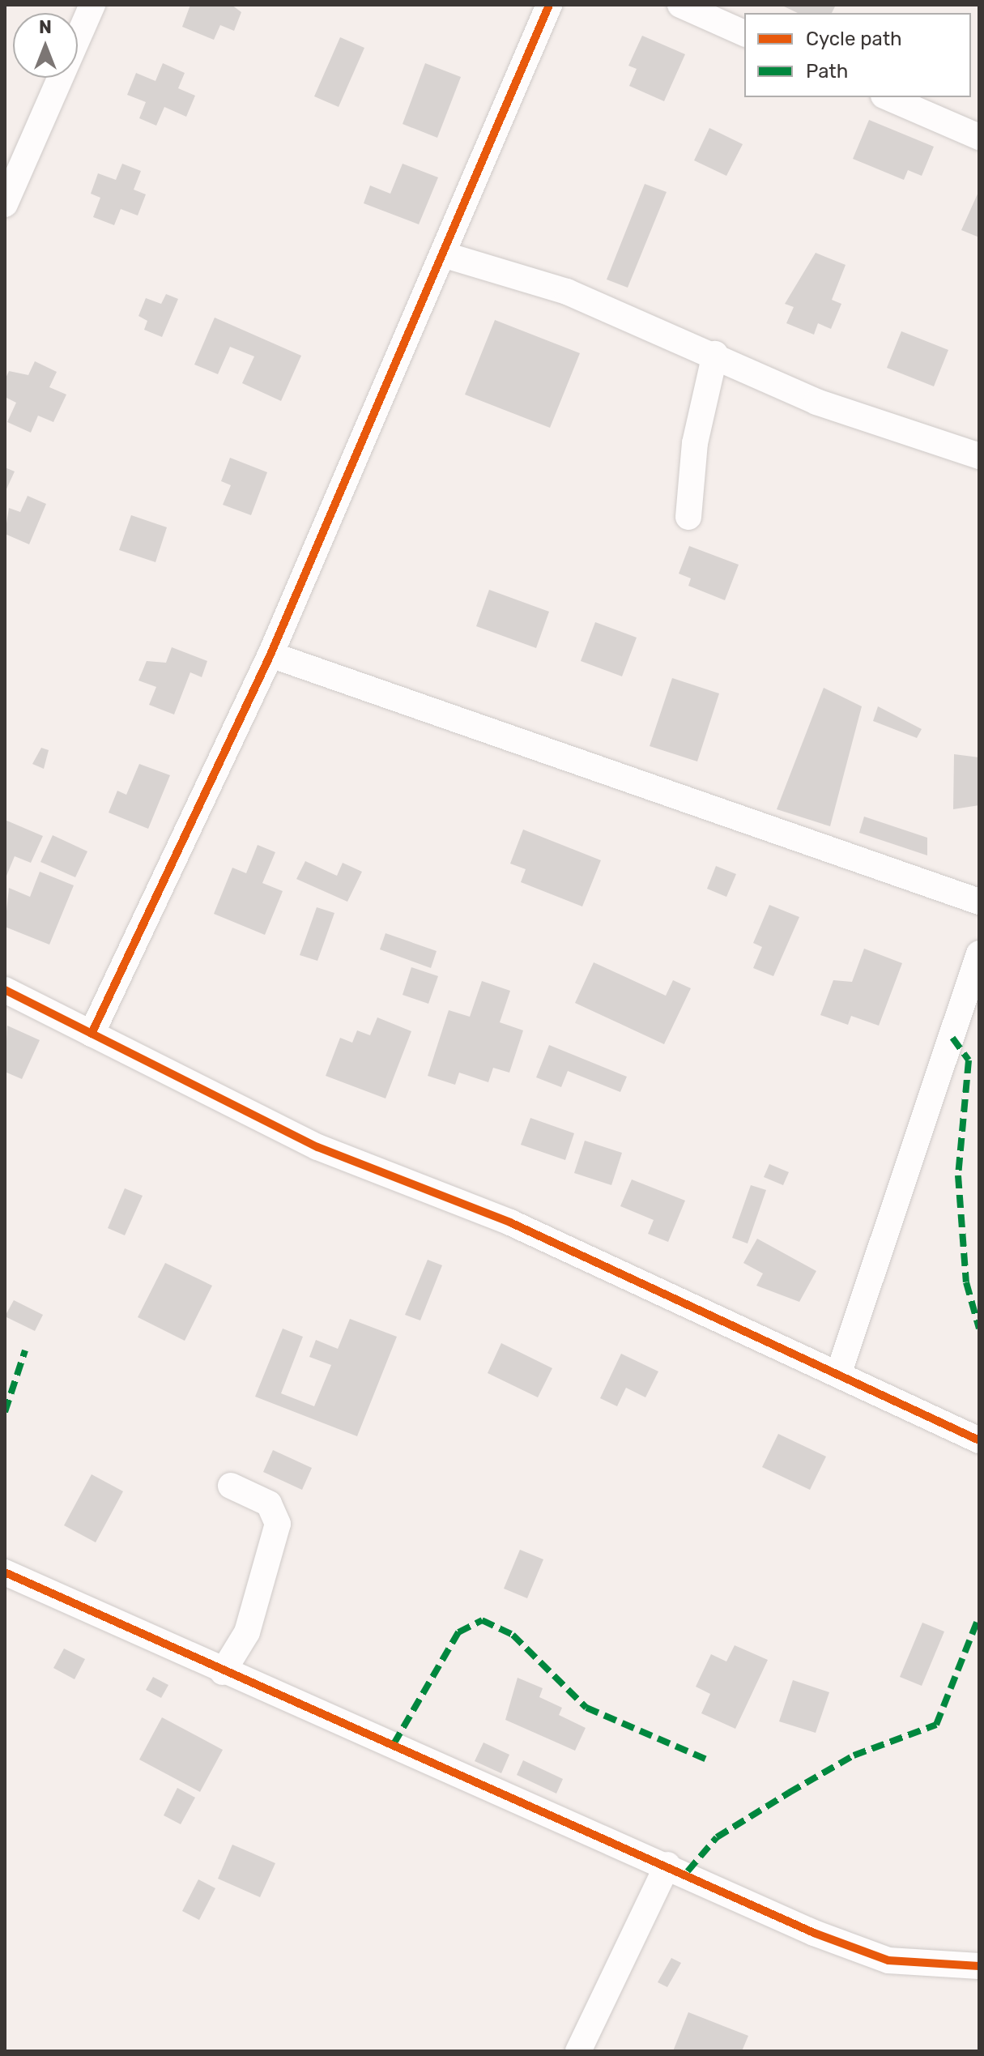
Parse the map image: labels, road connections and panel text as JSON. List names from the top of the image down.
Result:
{
  "legend": ["Cycle path", "Path"],
  "north": "top"
}
